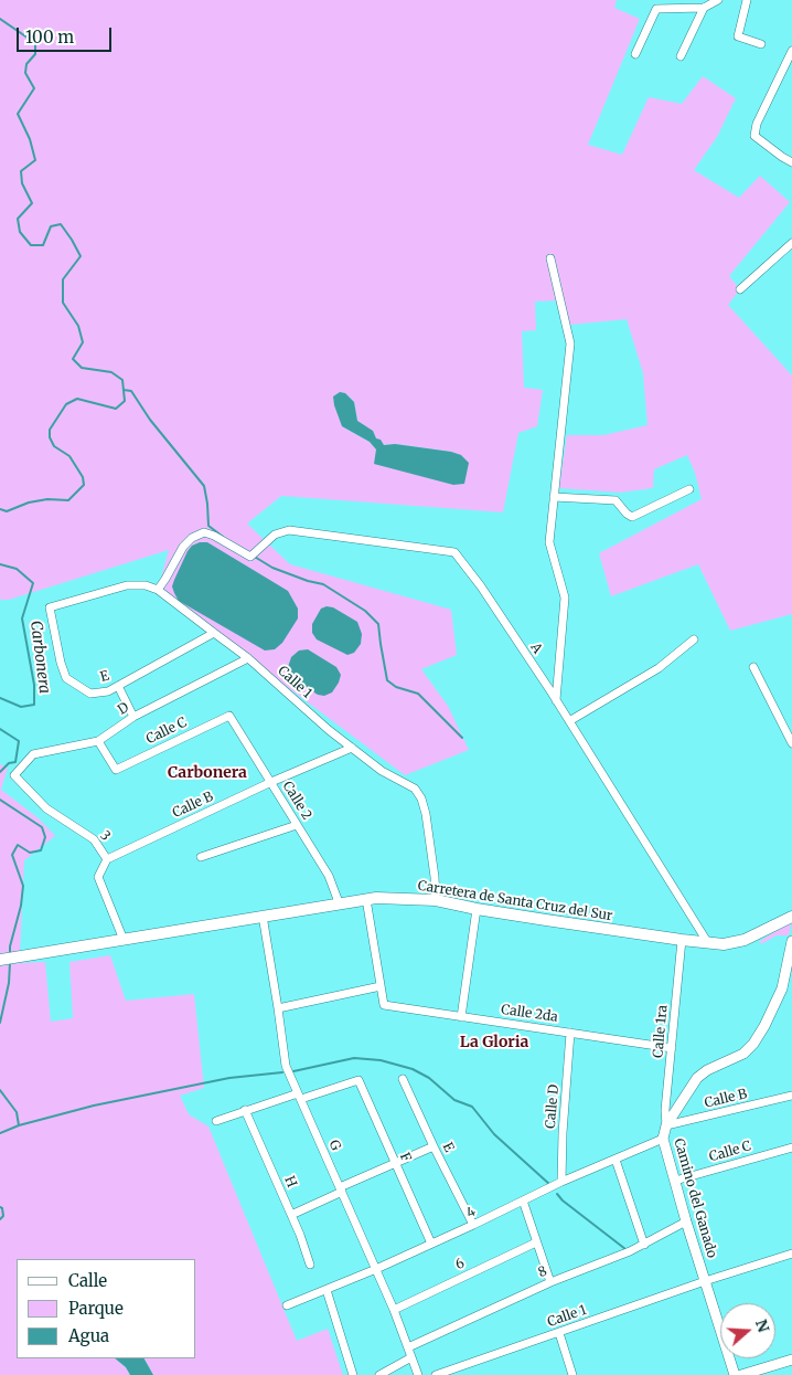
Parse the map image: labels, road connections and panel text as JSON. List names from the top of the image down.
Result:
{
  "streets": {
    "main road": ["Carretera de Santa Cruz del Sur"],
    "street": [
      "A",
      "E",
      "Calle 1",
      "D",
      "Calle C",
      "Calle 2",
      "Calle B",
      "3",
      "Calle 2da",
      "Calle 1ra",
      "Calle D",
      "G",
      "F",
      "H",
      "Camino del Ganado",
      "4",
      "6",
      "8"
    ]
  },
  "crossings": [
    ["A", "Calle 1"],
    ["A", "Carretera de Santa Cruz del Sur"],
    ["E", "Calle 1"],
    ["E", "4"],
    ["Calle 1", "D"],
    ["Calle 1", "Calle B"],
    ["Calle 1", "Carretera de Santa Cruz del Sur"],
    ["Calle 1", "Camino del Ganado"],
    ["D", "Calle C"],
    ["D", "3"],
    ["Calle C", "Calle 2"],
    ["Calle C", "Camino del Ganado"],
    ["Calle 2", "Calle B"],
    ["Calle 2", "Carretera de Santa Cruz del Sur"],
    ["Calle B", "3"],
    ["Calle B", "Calle 1ra"],
    ["Calle B", "Camino del Ganado"],
    ["3", "Carretera de Santa Cruz del Sur"],
    ["Carretera de Santa Cruz del Sur", "Calle 1ra"],
    ["Carretera de Santa Cruz del Sur", "G"],
    ["Calle 2da", "Calle 1ra"],
    ["Calle 2da", "Calle D"],
    ["Calle 1ra", "Camino del Ganado"],
    ["Calle D", "4"],
    ["G", "F"],
    ["G", "4"],
    ["G", "6"],
    ["G", "8"],
    ["F", "4"],
    ["Camino del Ganado", "4"],
    ["Camino del Ganado", "8"]
  ],
  "districts": ["Carbonera", "La Gloria"],
  "water": ["Carbonera"],
  "legend": ["Calle", "Parque", "Agua"],
  "scale_bar": "100 m",
  "north": "right"
}
